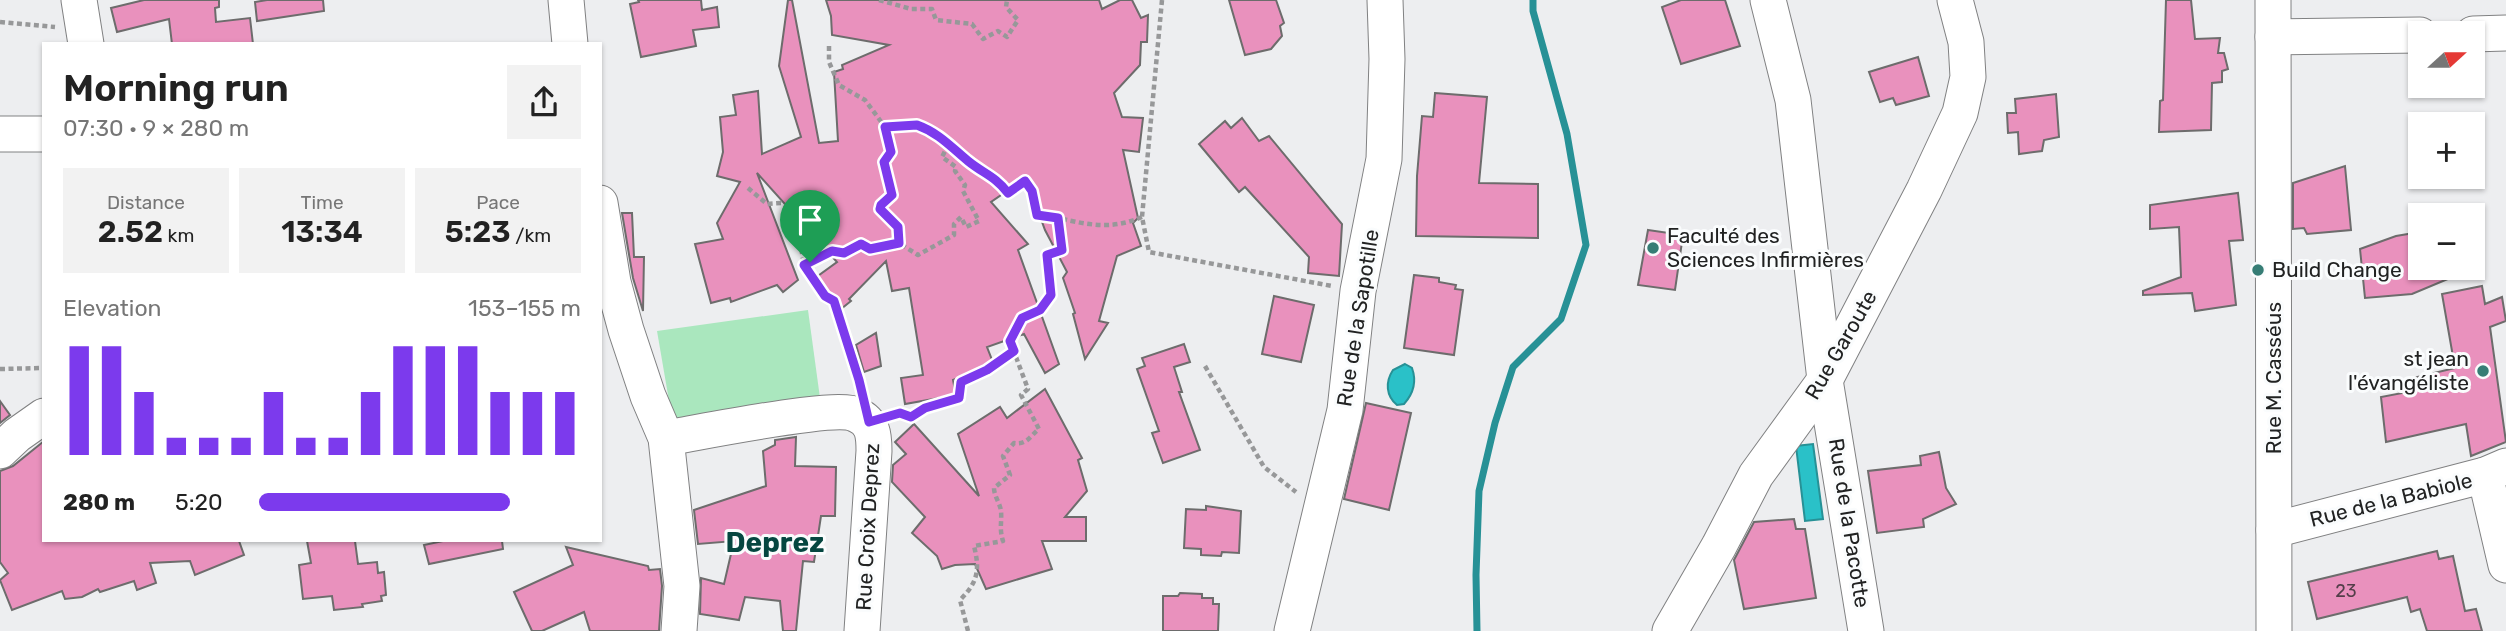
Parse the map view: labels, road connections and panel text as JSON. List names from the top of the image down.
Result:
{
  "streets": {
    "street": [
      "Rue de la Sapotille",
      "Rue Garoute",
      "Rue M. Casséus",
      "Rue de la Babiole",
      "Rue de la Pacotte",
      "Rue Croix Deprez"
    ]
  },
  "crossings": [
    ["Rue Garoute", "Rue de la Pacotte"],
    ["Rue M. Casséus", "Rue de la Babiole"]
  ],
  "districts": ["Deprez"],
  "places": ["Faculté des Sciences Infirmières", "Build Change", "st jean l'évangéliste"],
  "house_numbers": ["23"],
  "north": "right",
  "page": {
    "map_buttons": ["+", "−"],
    "heading": ["Morning run", "07:30 · 9 × 280 m"],
    "stats": [
      ["Distance", "2.52 km"],
      ["Time", "13:34"],
      ["Pace", "5:23 /km"]
    ],
    "chart": ["Elevation", "153–155 m"],
    "list": [
      {
        "name": "280 m",
        "note": "5:20"
      }
    ]
  }
}
